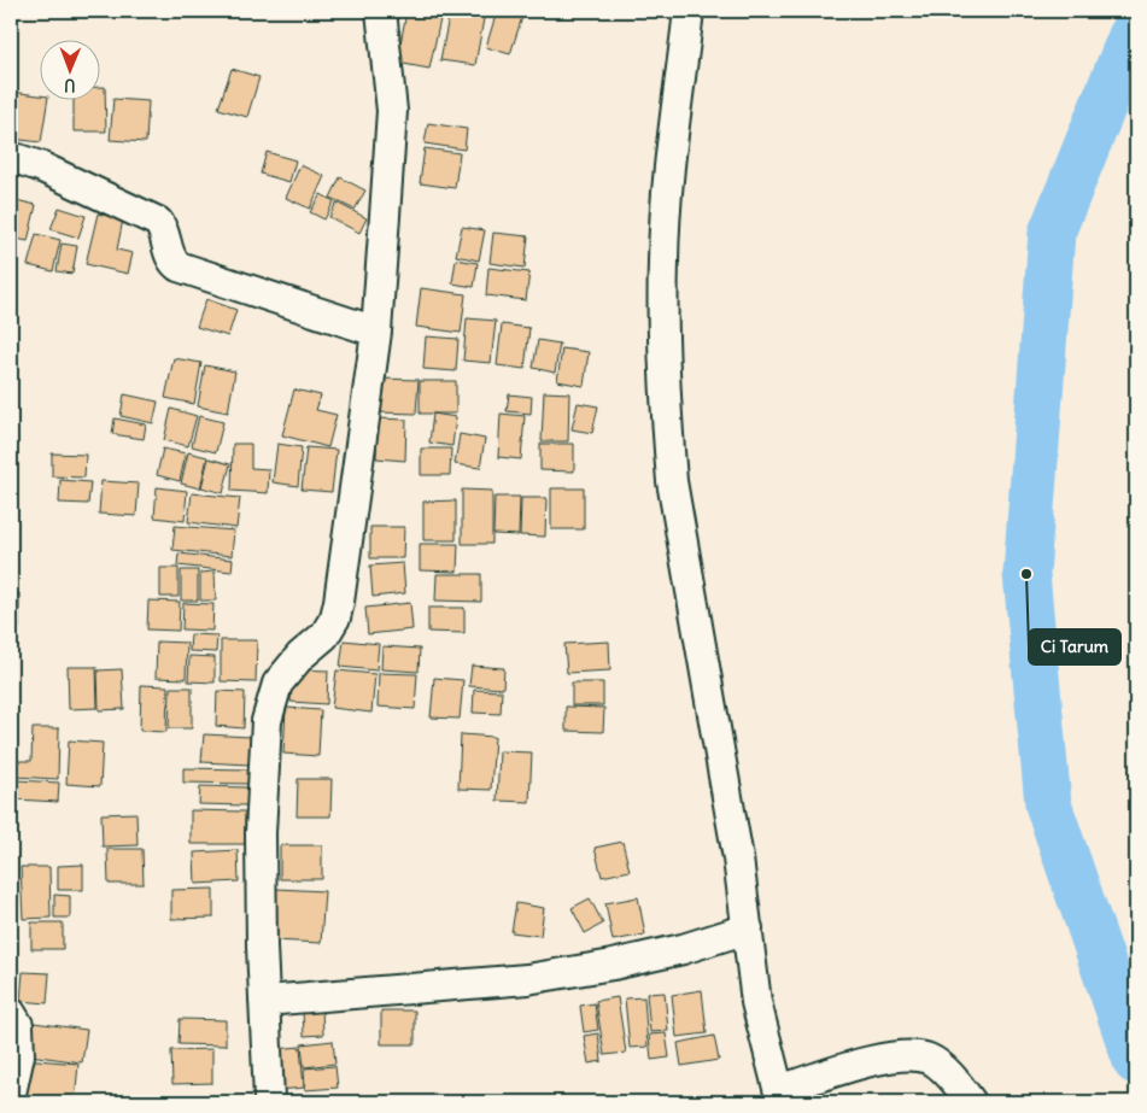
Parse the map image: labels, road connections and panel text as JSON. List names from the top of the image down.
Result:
{
  "places": ["Ci Tarum"],
  "north": "bottom"
}
